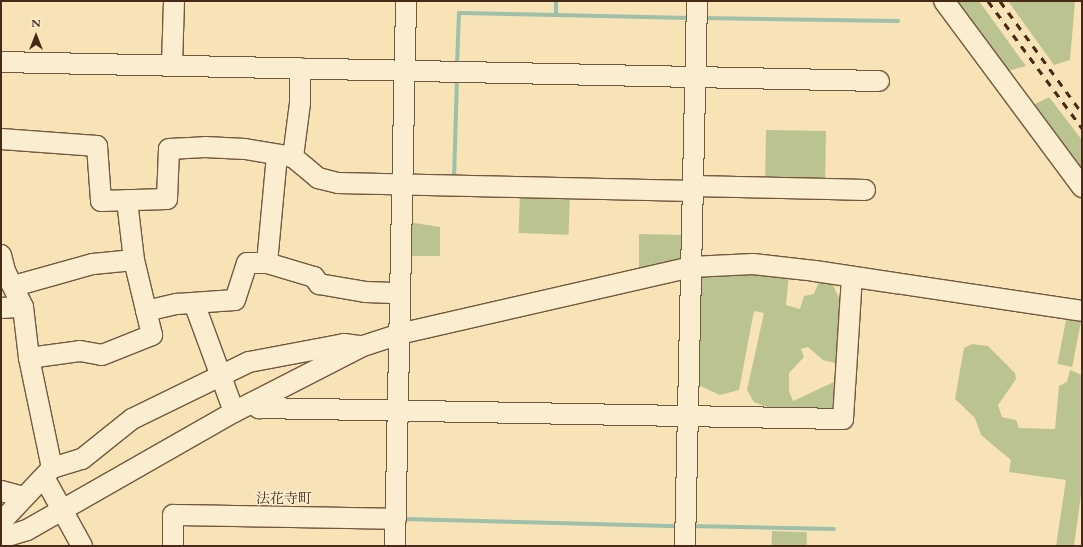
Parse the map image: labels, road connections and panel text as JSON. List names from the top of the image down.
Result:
{
  "districts": ["法花寺町"],
  "north": "top"
}
